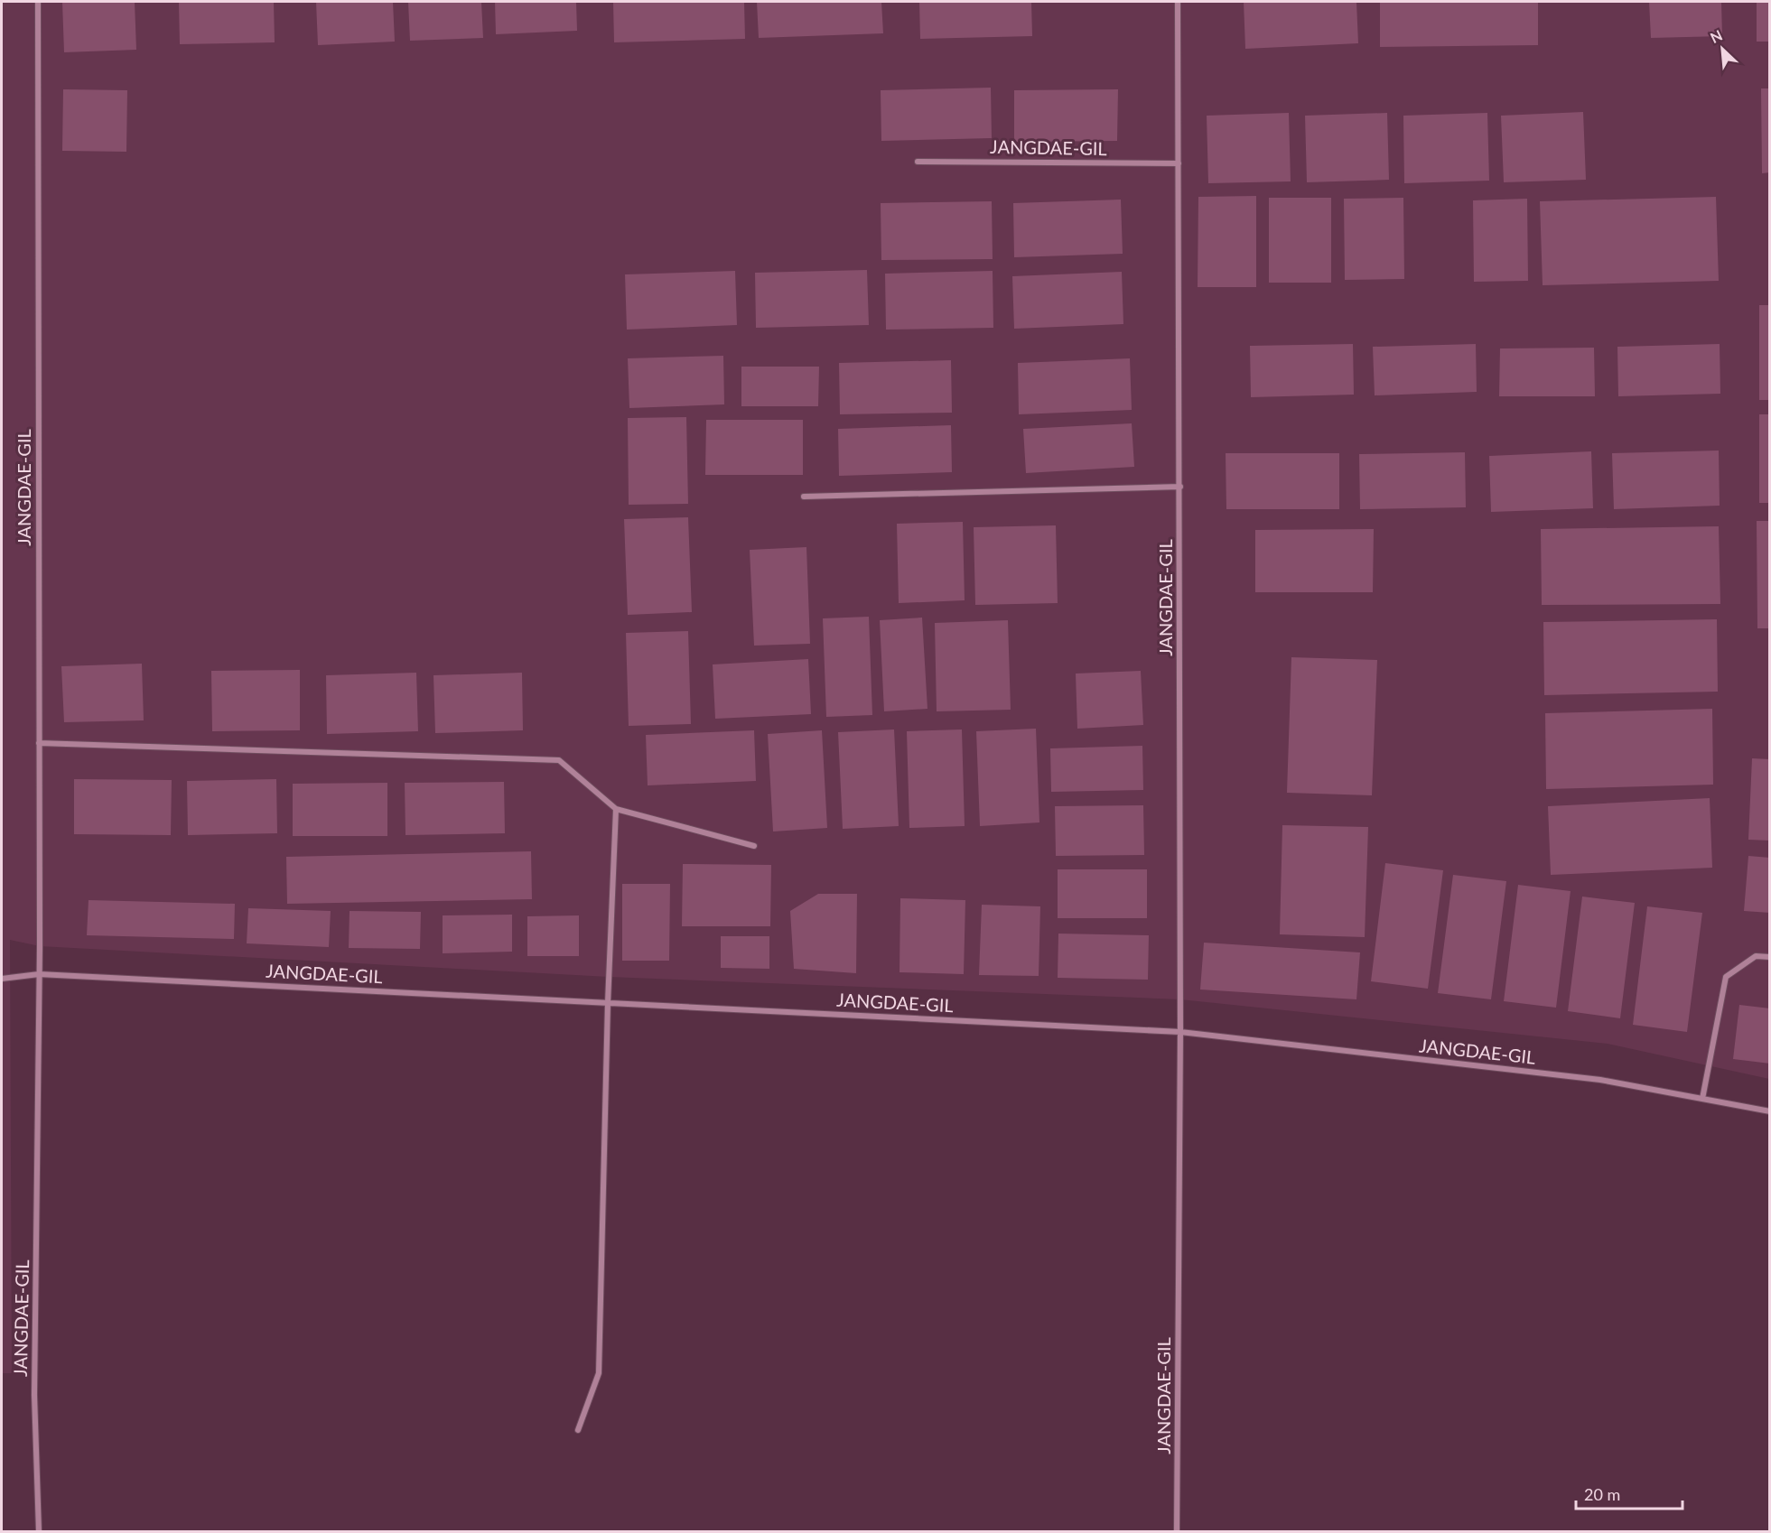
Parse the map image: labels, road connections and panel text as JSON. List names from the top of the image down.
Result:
{
  "streets": {
    "street": ["JANGDAE-GIL"]
  },
  "scale_bar": "20 m",
  "north": "top left"
}
